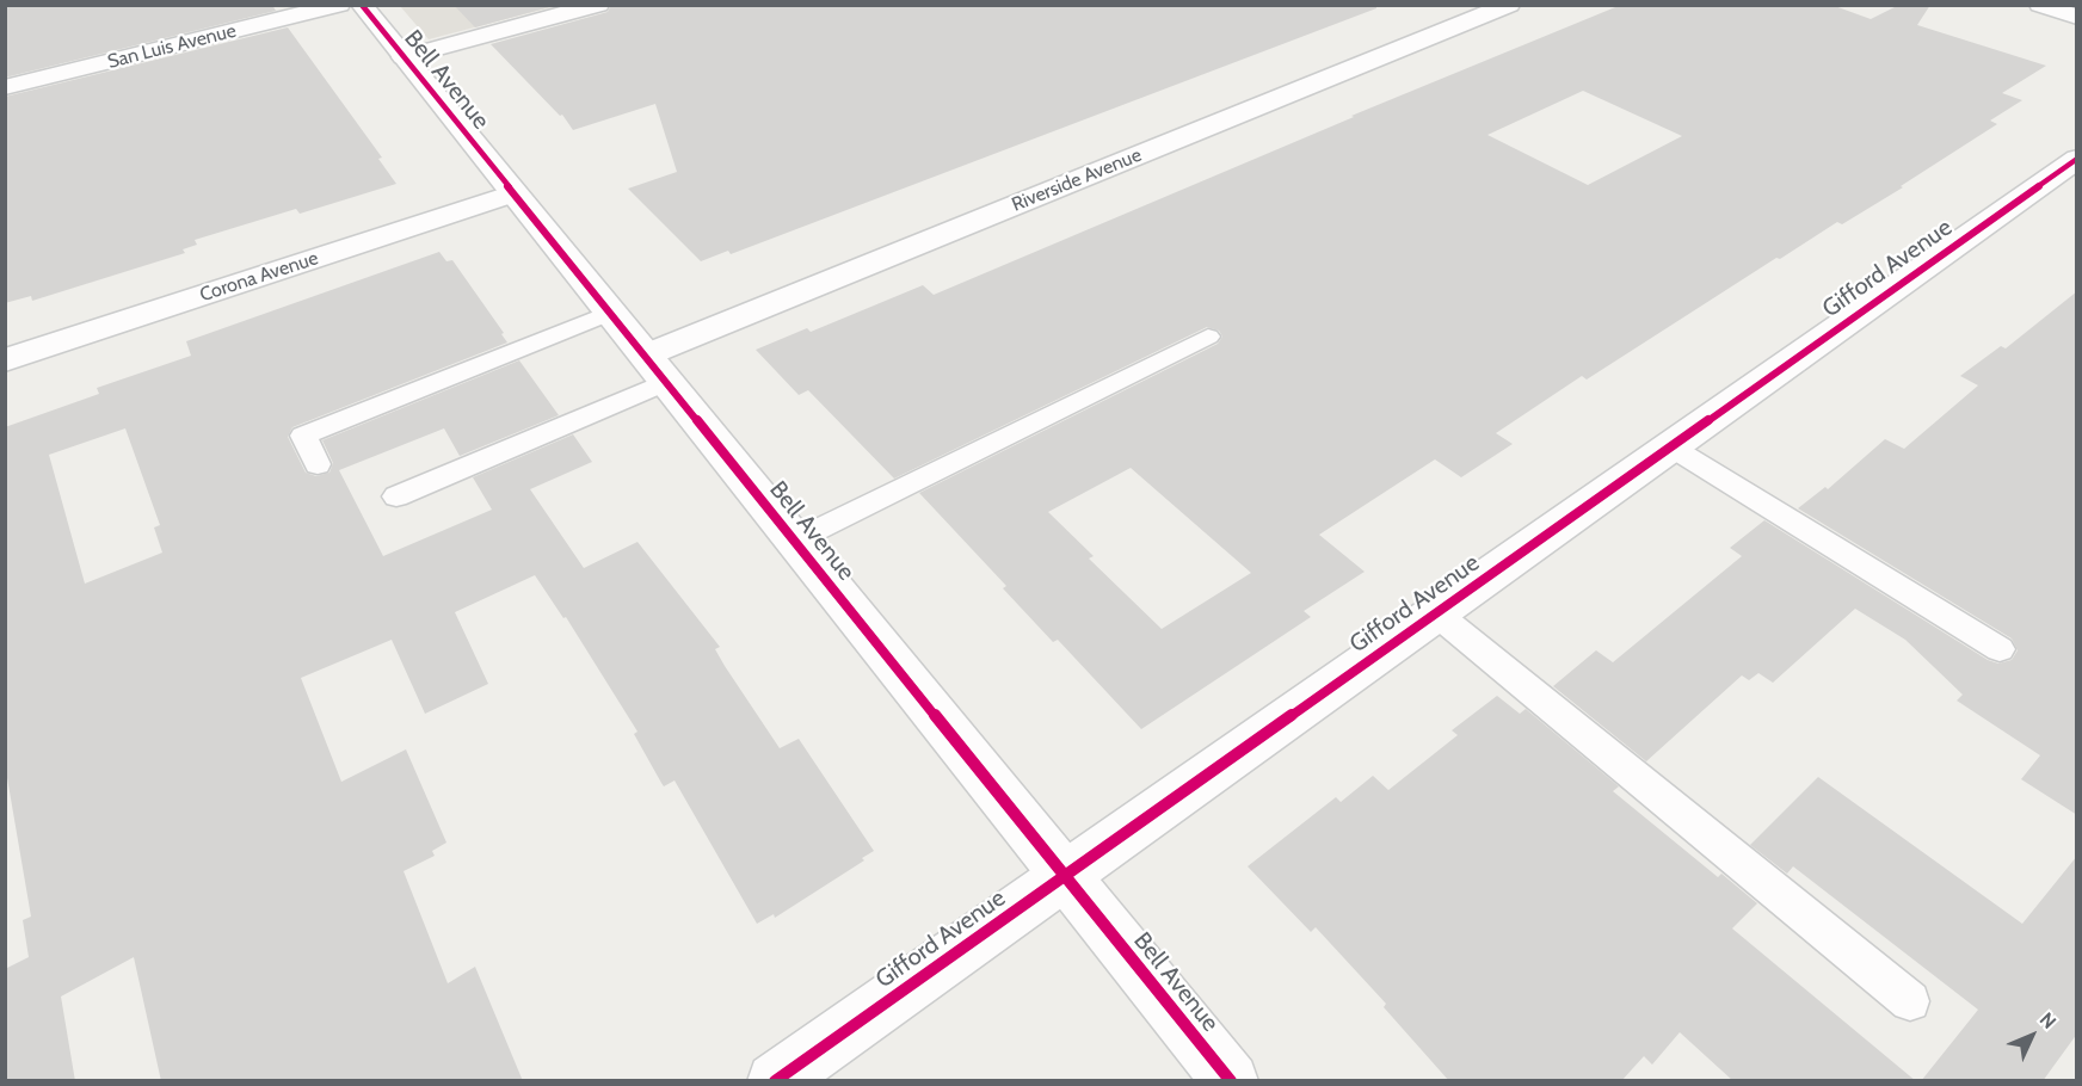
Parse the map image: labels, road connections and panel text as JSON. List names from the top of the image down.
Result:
{
  "streets": {
    "street": [
      "San Luis Avenue",
      "Bell Avenue",
      "Riverside Avenue",
      "Gifford Avenue",
      "Corona Avenue"
    ]
  },
  "crossings": [
    ["Bell Avenue", "Riverside Avenue"],
    ["Bell Avenue", "Gifford Avenue"],
    ["Bell Avenue", "Corona Avenue"]
  ],
  "north": "top right"
}
